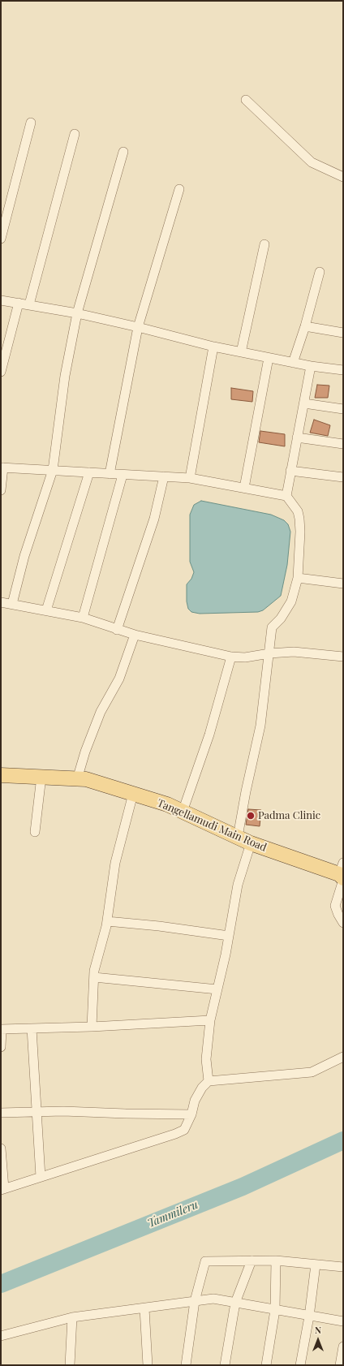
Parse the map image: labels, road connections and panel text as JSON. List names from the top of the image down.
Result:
{
  "streets": {
    "main road": ["Tangellamudi Main Road"]
  },
  "water": ["Tammileru"],
  "places": ["Padma Clinic"],
  "north": "top"
}
